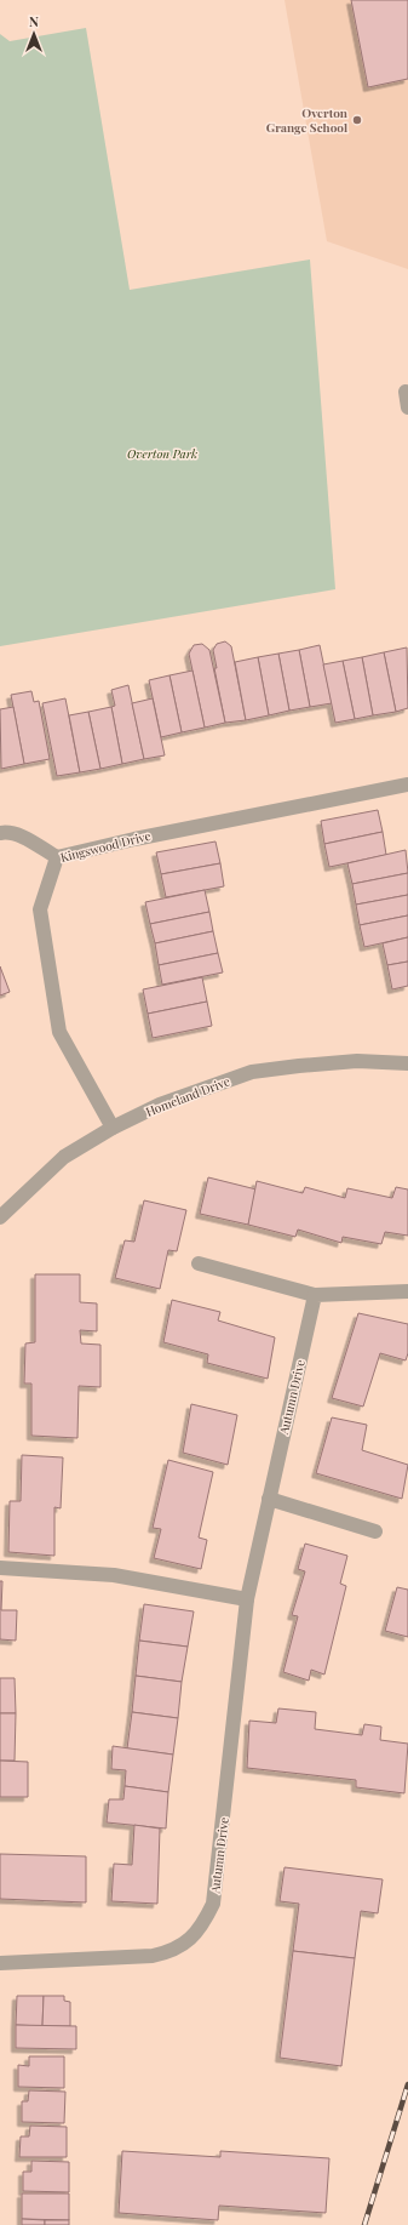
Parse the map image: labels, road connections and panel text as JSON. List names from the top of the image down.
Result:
{
  "streets": {
    "street": ["Kingswood Drive", "Homeland Drive", "Autumn Drive"]
  },
  "crossings": [
    ["Kingswood Drive", "Homeland Drive"]
  ],
  "parks": ["Overton Park"],
  "places": ["Overton Grange School"],
  "north": "top"
}
